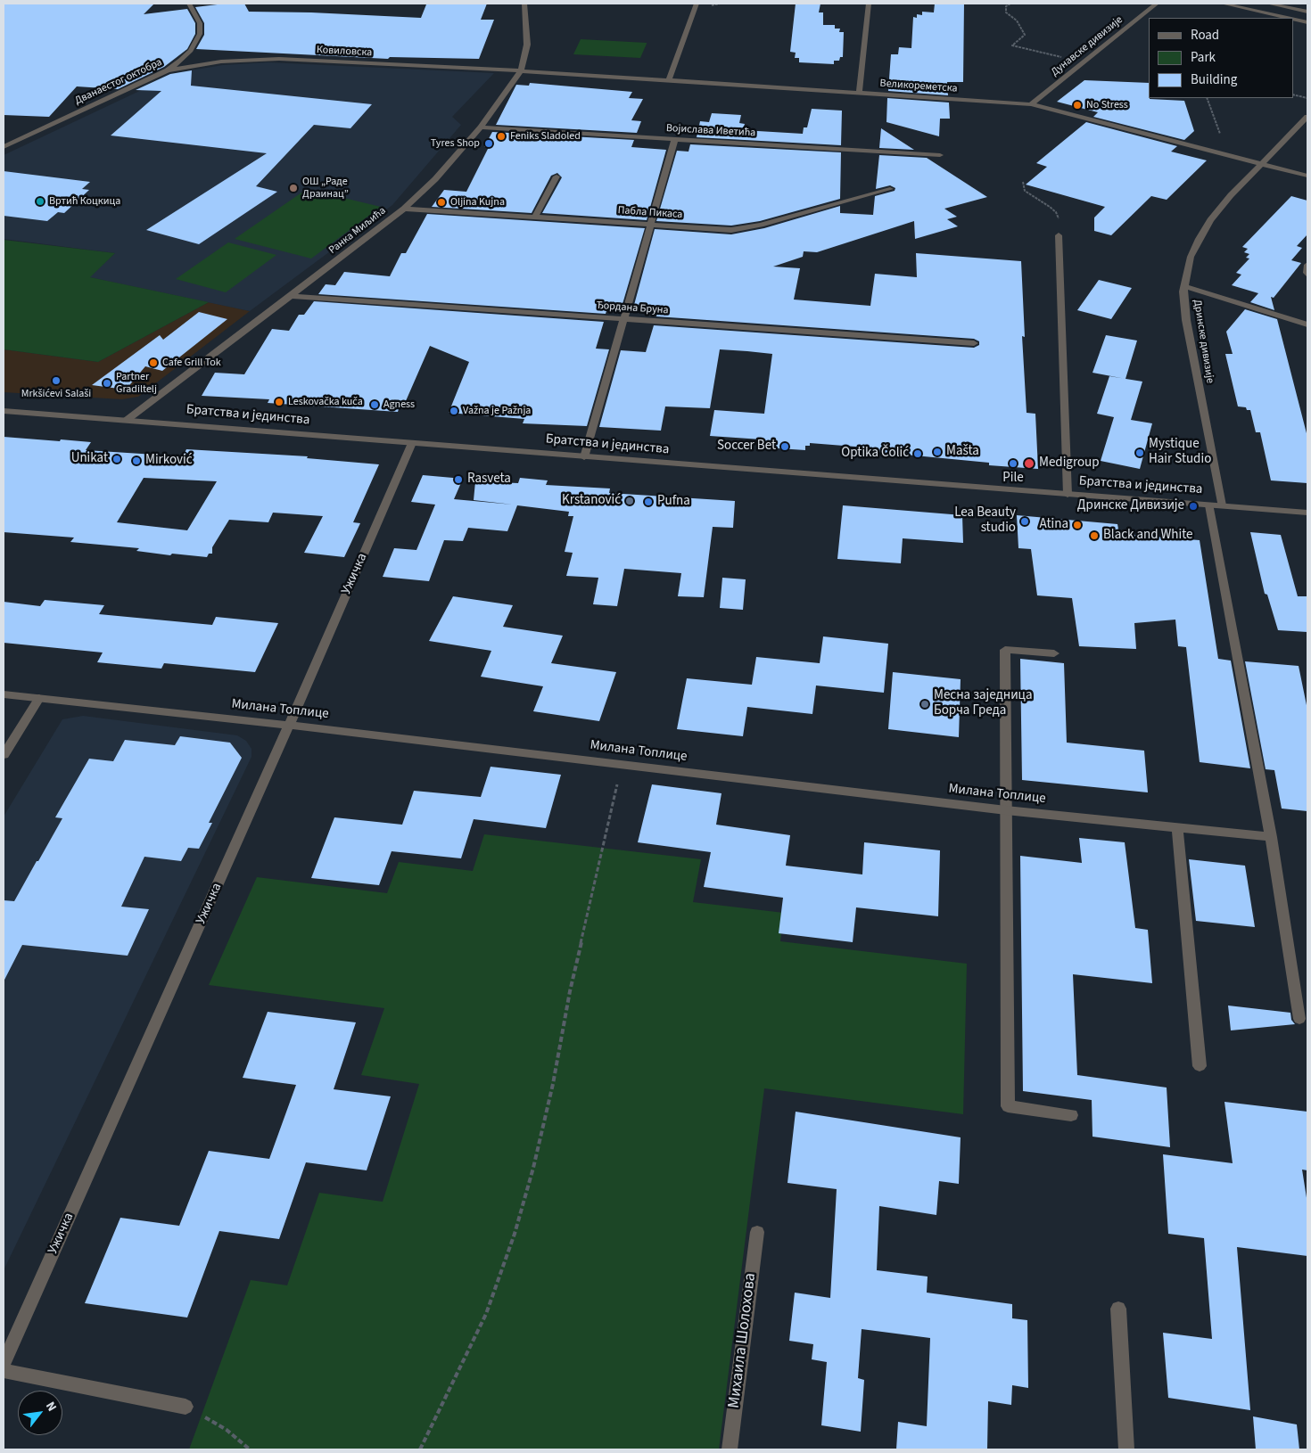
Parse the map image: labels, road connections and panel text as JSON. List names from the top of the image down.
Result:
{
  "streets": {
    "street": [
      "Дунавске дивизије",
      "Ковиловска",
      "Дванаестог октобра",
      "Великореметска",
      "Војислава Иветића",
      "Пабла Пикаса",
      "Ранка Миљића",
      "Ђордана Бруна",
      "Дринске дивизије",
      "Братства и јединства",
      "Ужичка",
      "Милана Топлице",
      "Михаила Шолохова"
    ]
  },
  "crossings": [
    ["Дунавске дивизије", "Великореметска"],
    ["Ковиловска", "Дванаестог октобра"],
    ["Ковиловска", "Великореметска"],
    ["Ковиловска", "Ранка Миљића"],
    ["Великореметска", "Ранка Миљића"],
    ["Великореметска", "Дринске дивизије"],
    ["Војислава Иветића", "Ранка Миљића"],
    ["Пабла Пикаса", "Ранка Миљића"],
    ["Ранка Миљића", "Ђордана Бруна"],
    ["Ранка Миљића", "Братства и јединства"],
    ["Дринске дивизије", "Братства и јединства"],
    ["Братства и јединства", "Ужичка"],
    ["Братства и јединства", "Милана Топлице"],
    ["Ужичка", "Милана Топлице"]
  ],
  "places": [
    "No Stress",
    "Feniks Sladoled",
    "Tyres Shop",
    "ОШ „Раде Драинац”",
    "Вртић Коцкица",
    "Oljina Kujna",
    "Cafe Grill Tok",
    "Mrkšićevi Salaši",
    "Partner Gradiltelj",
    "Leskovačka kuča",
    "Agness",
    "Važna je Pažnja",
    "Soccer Bet",
    "Mašta",
    "Mystique Hair Studio",
    "Optika Čolić",
    "Unikat",
    "Mirković",
    "Pile",
    "Medigroup",
    "Rasveta",
    "Krstanović",
    "Pufna",
    "Дринске Дивизије",
    "Lea Beauty studio",
    "Atina",
    "Black and White",
    "Месна заједница Борча Греда"
  ],
  "legend": ["Road", "Park", "Building"],
  "north": "top right"
}
